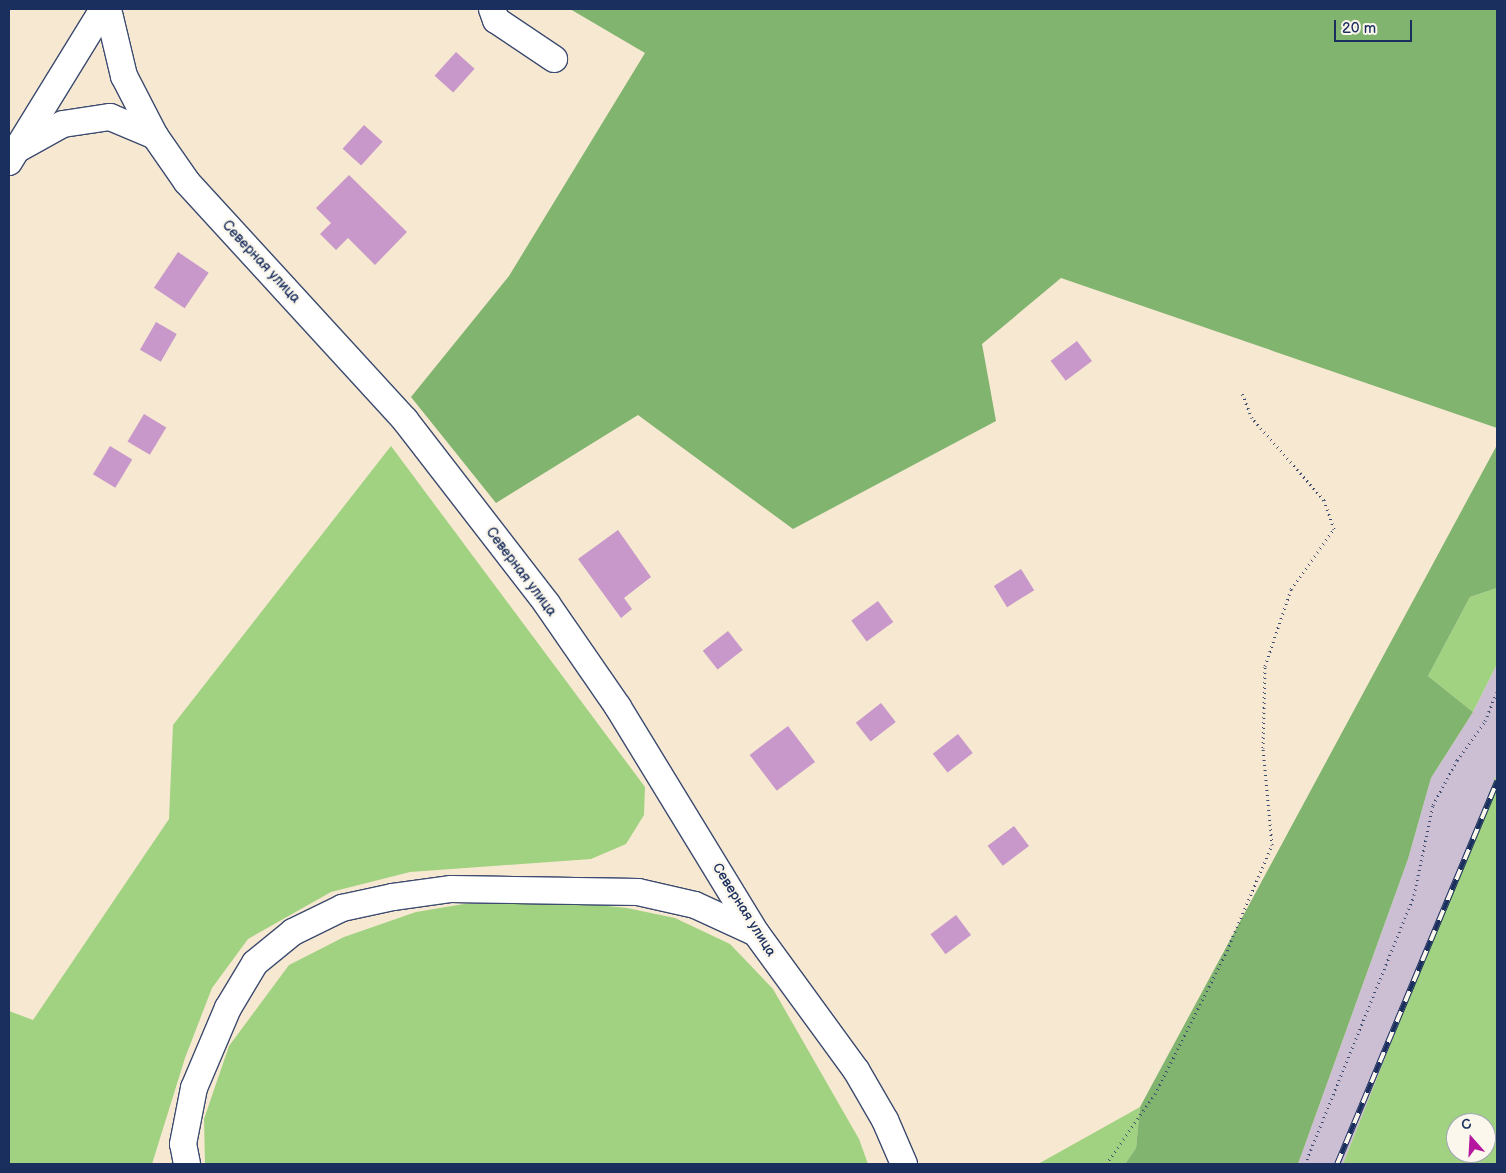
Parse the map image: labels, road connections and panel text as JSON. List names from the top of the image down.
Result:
{
  "streets": {
    "street": ["Северная улица"]
  },
  "scale_bar": "20 m",
  "north": "top"
}
